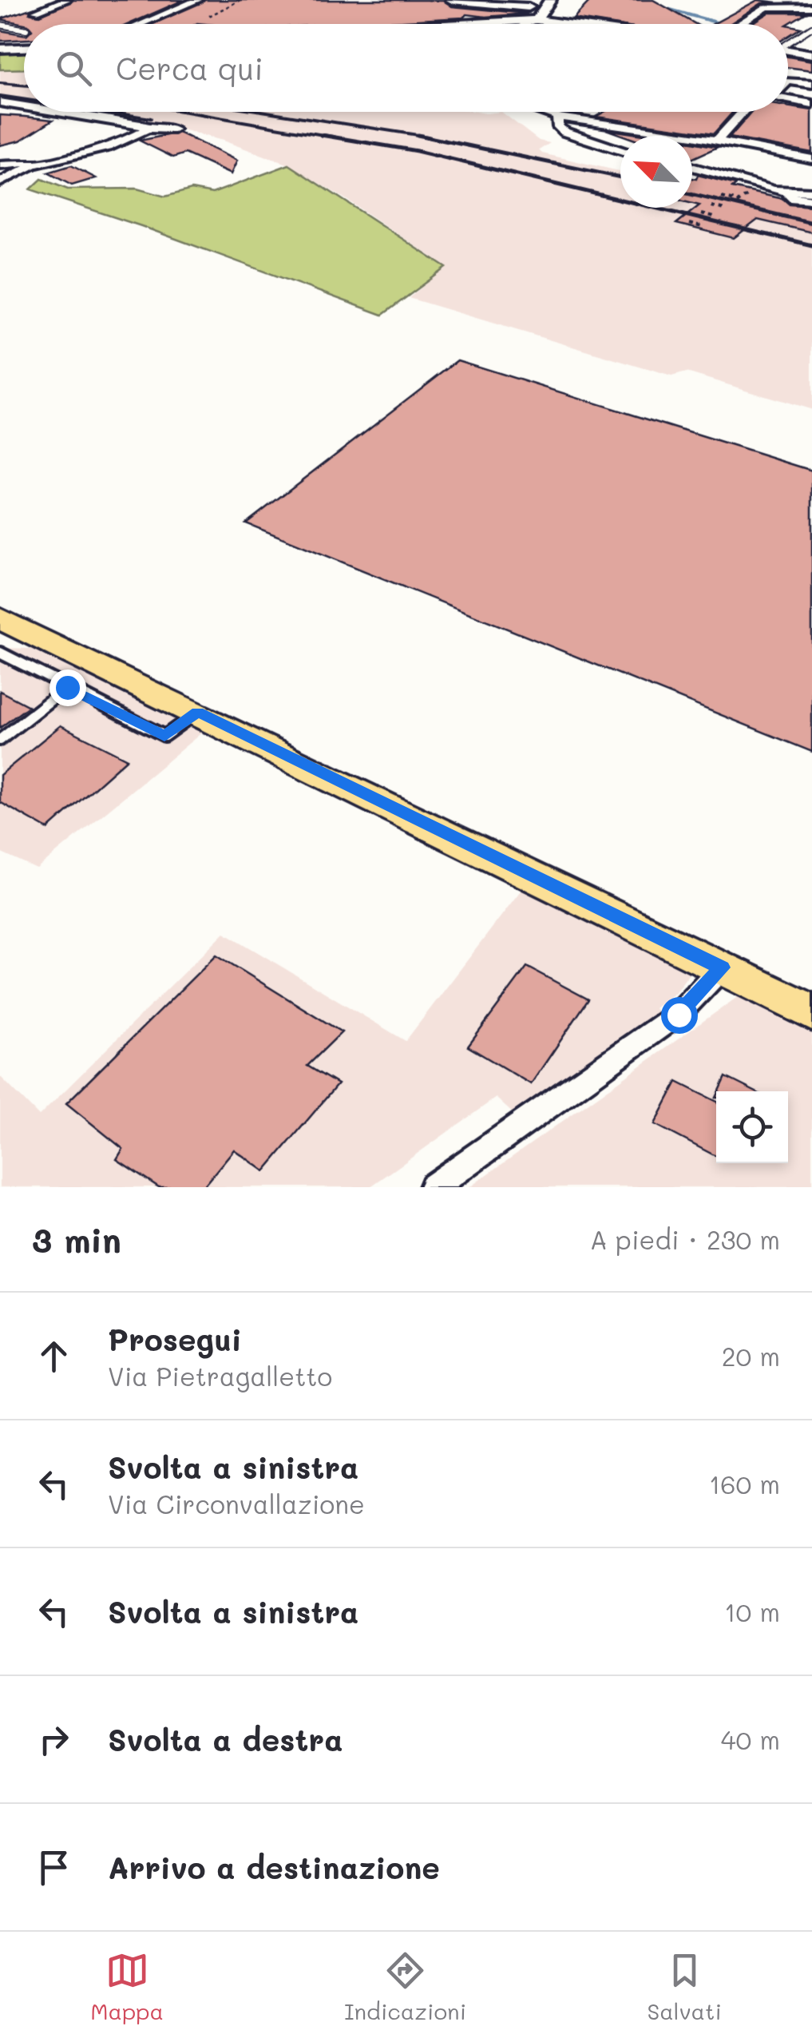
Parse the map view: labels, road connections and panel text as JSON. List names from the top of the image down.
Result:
{
  "north": "top left",
  "page": {
    "search": "Cerca qui",
    "heading": ["3 min", "A piedi · 230 m"],
    "list": [
      ["Prosegui", "Via Pietragalletto", "20 m"],
      ["Svolta a sinistra", "Via Circonvallazione", "160 m"],
      ["Svolta a sinistra", "10 m"],
      ["Svolta a destra", "40 m"],
      "Arrivo a destinazione"
    ],
    "nav": ["Mappa", "Indicazioni", "Salvati"]
  }
}
